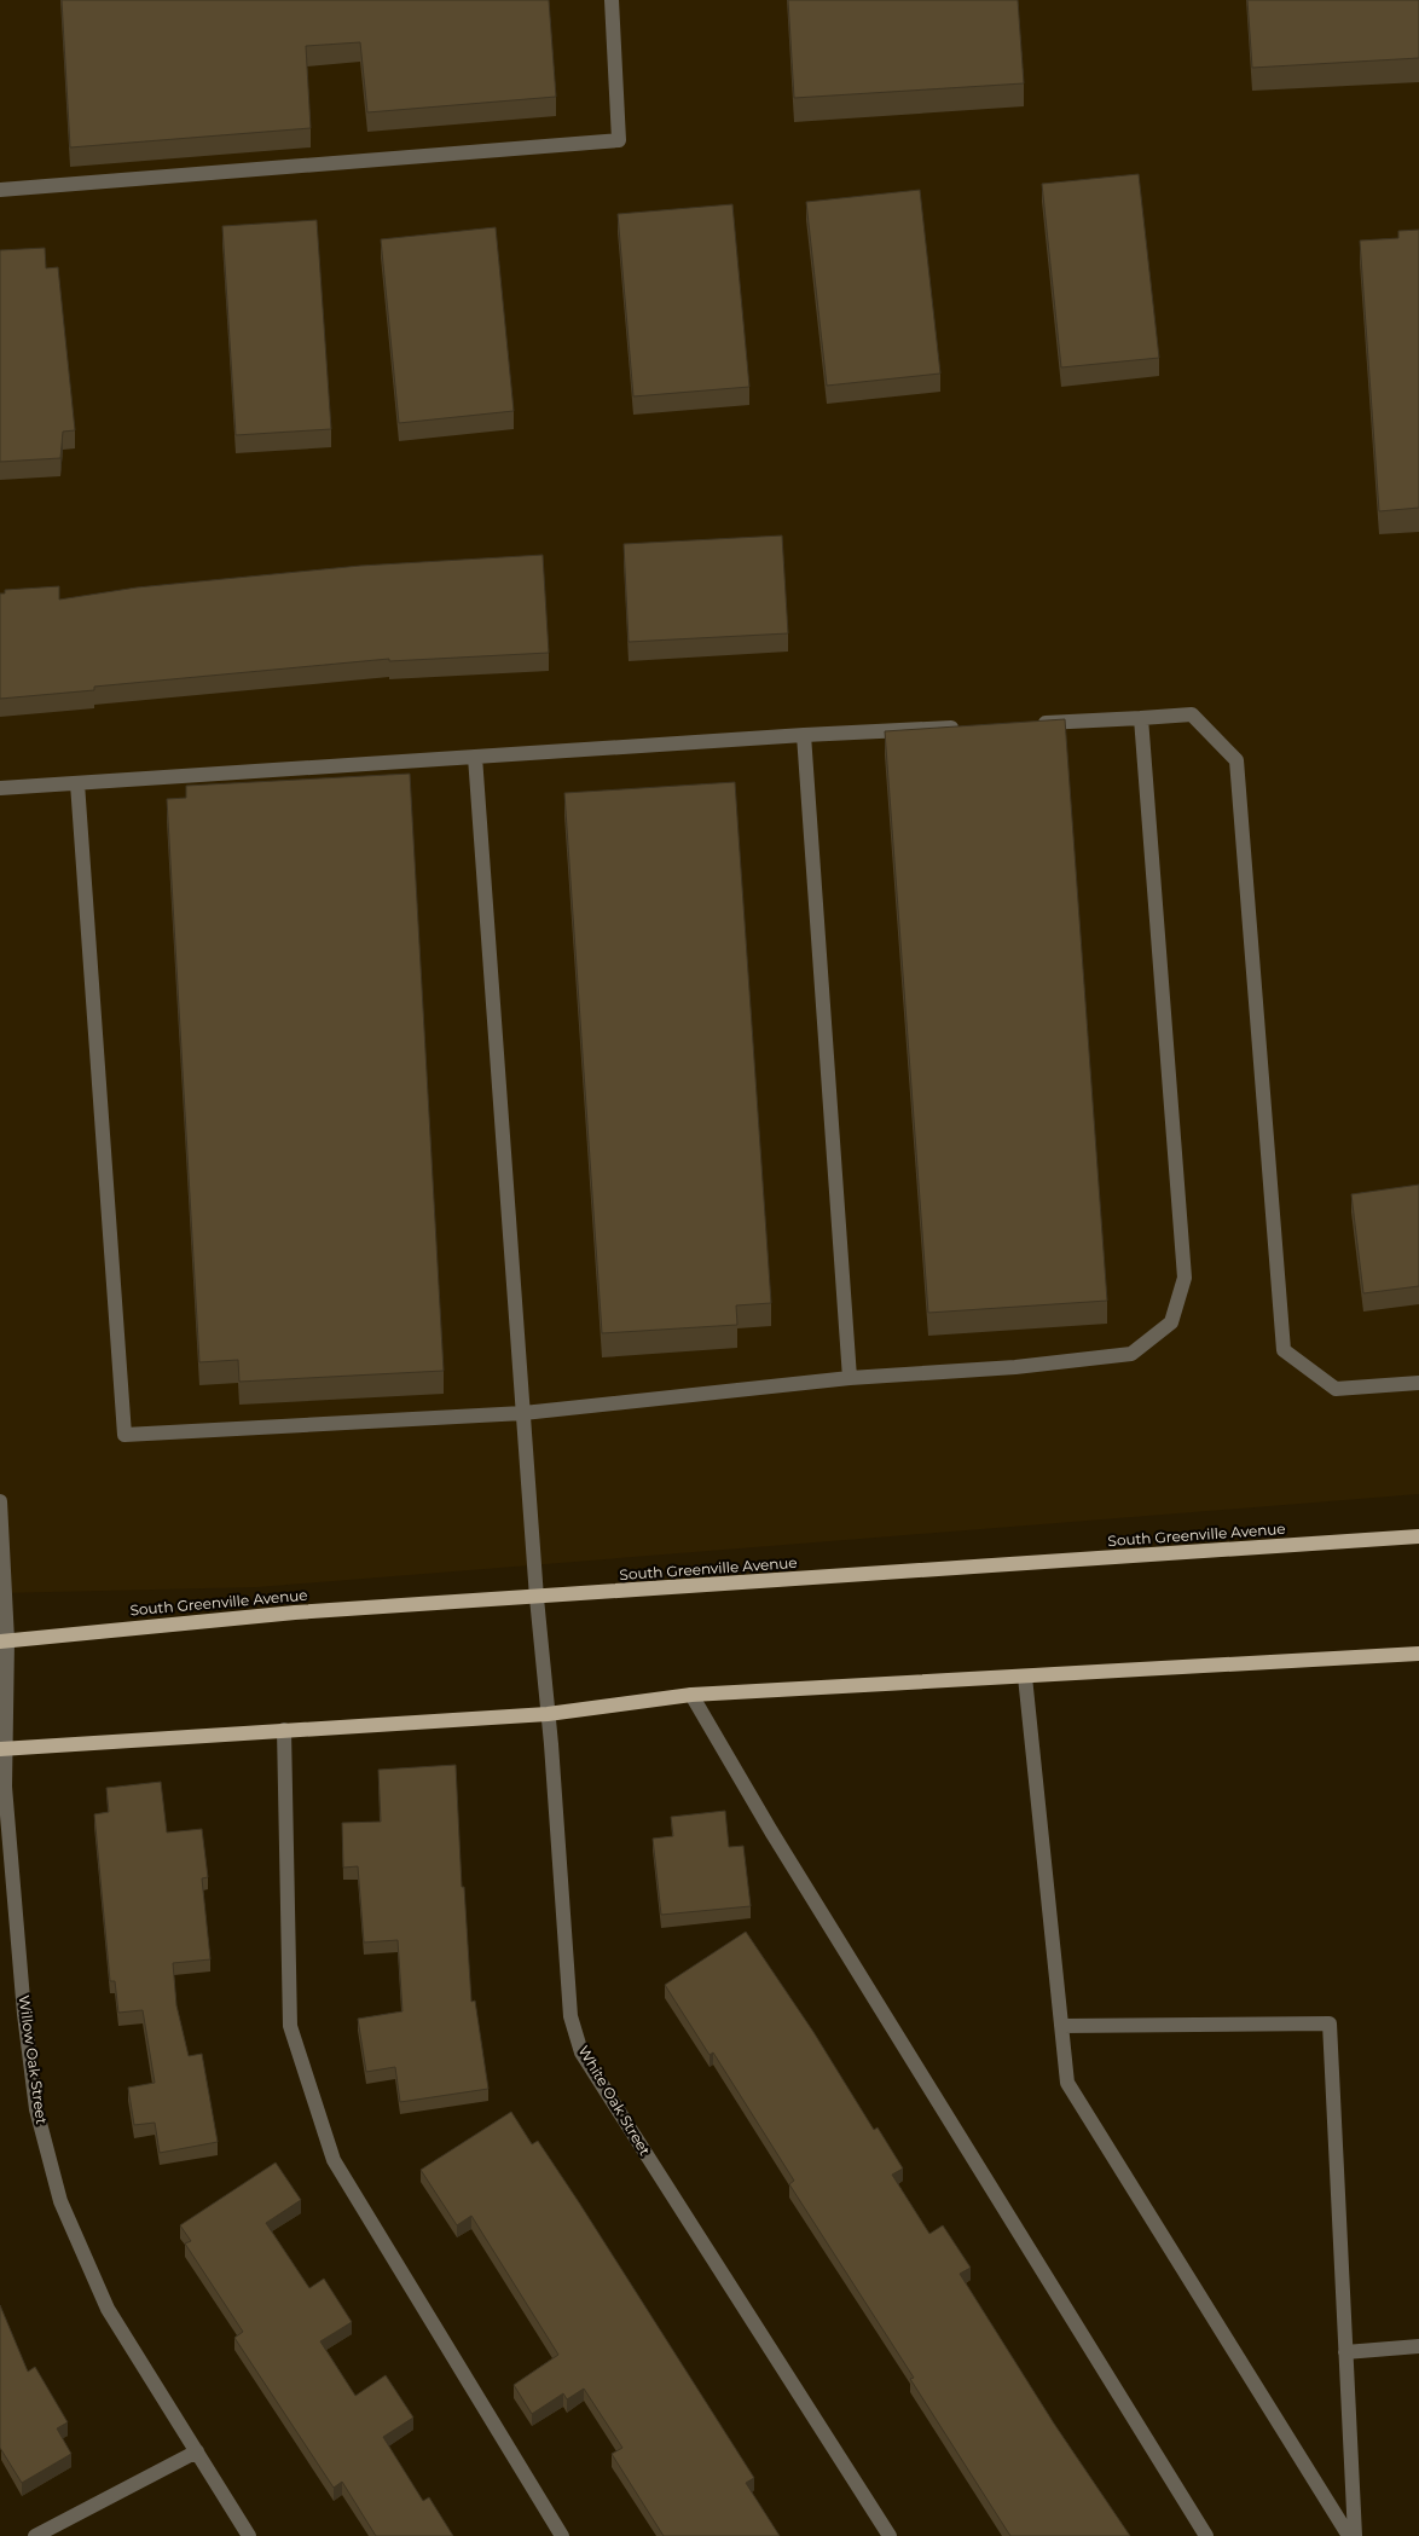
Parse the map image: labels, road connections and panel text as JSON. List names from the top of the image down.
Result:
{
  "streets": {
    "main road": ["South Greenville Avenue"],
    "street": ["Willow Oak Street", "White Oak Street"]
  },
  "crossings": [
    ["South Greenville Avenue", "Willow Oak Street"],
    ["South Greenville Avenue", "White Oak Street"]
  ]
}
